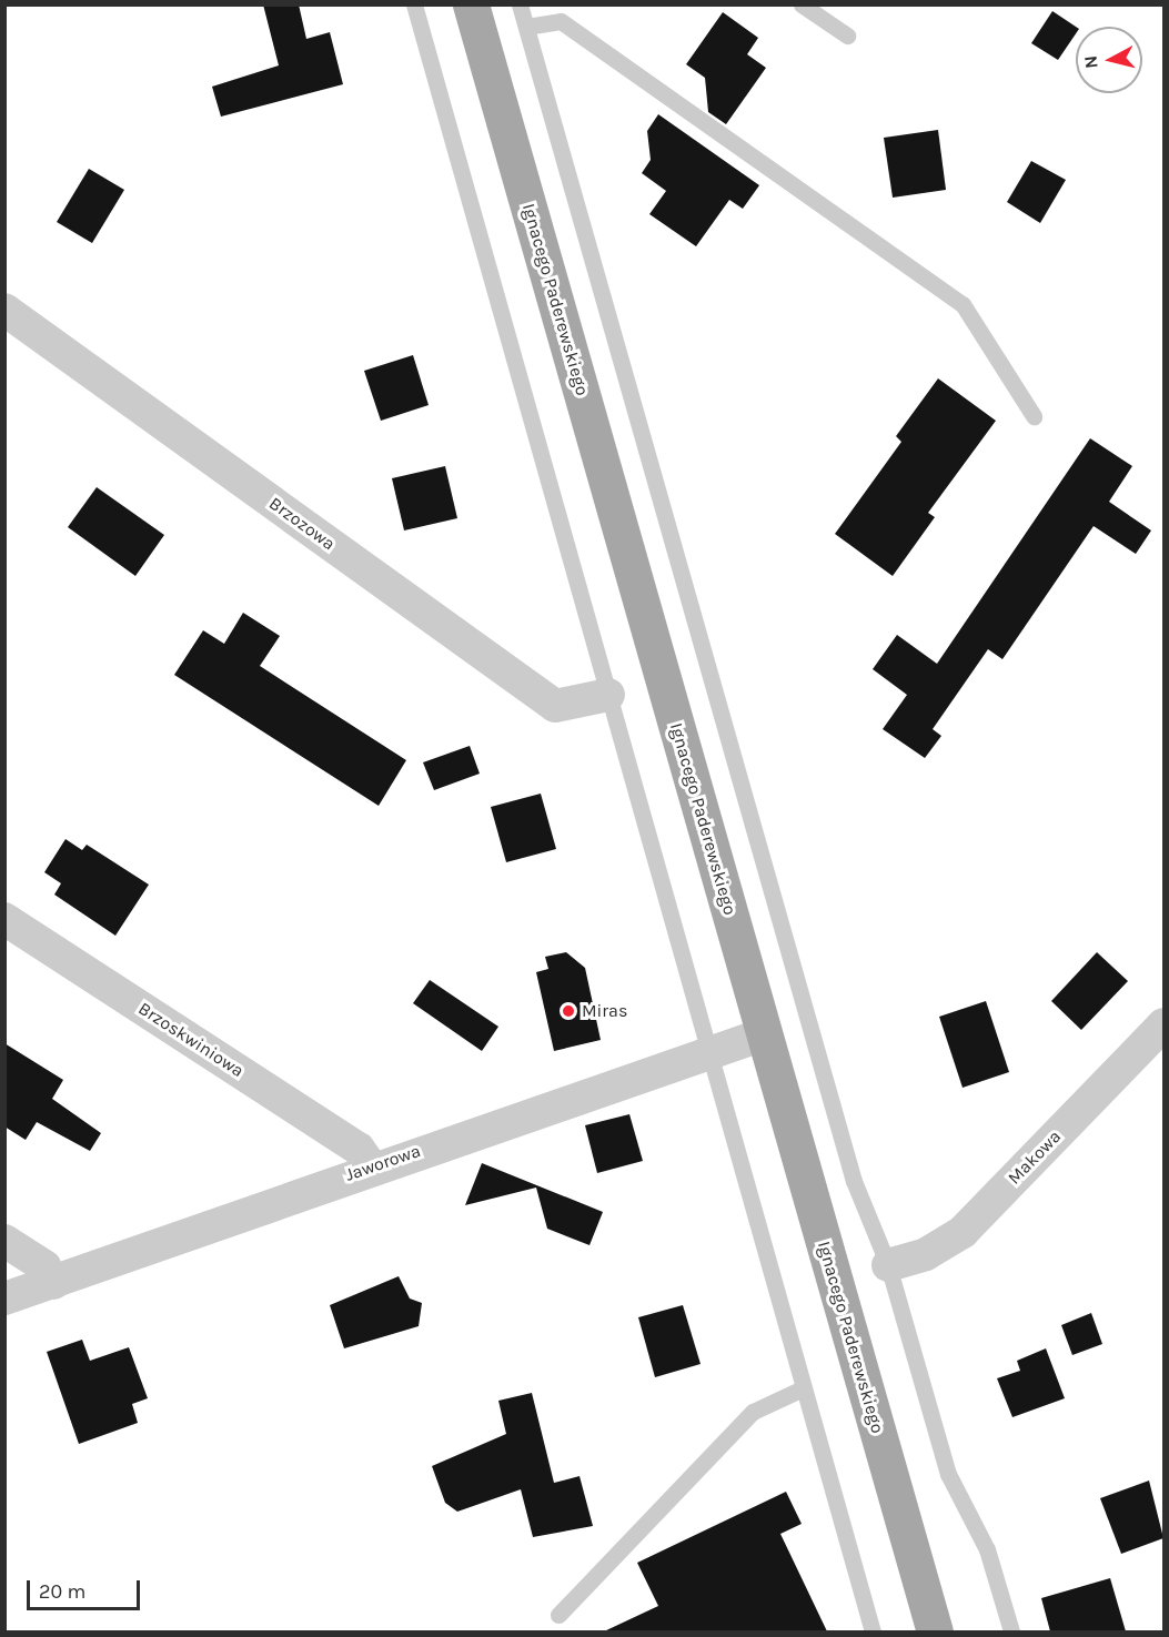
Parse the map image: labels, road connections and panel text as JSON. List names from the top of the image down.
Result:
{
  "streets": {
    "main road": ["Ignacego Paderewskiego"],
    "street": [
      "Brzozowa",
      "Brzoskwiniowa",
      "Makowa",
      "Jaworowa"
    ]
  },
  "crossings": [
    ["Ignacego Paderewskiego", "Jaworowa"],
    ["Brzoskwiniowa", "Jaworowa"]
  ],
  "places": ["Miras"],
  "scale_bar": "20 m",
  "north": "left"
}
